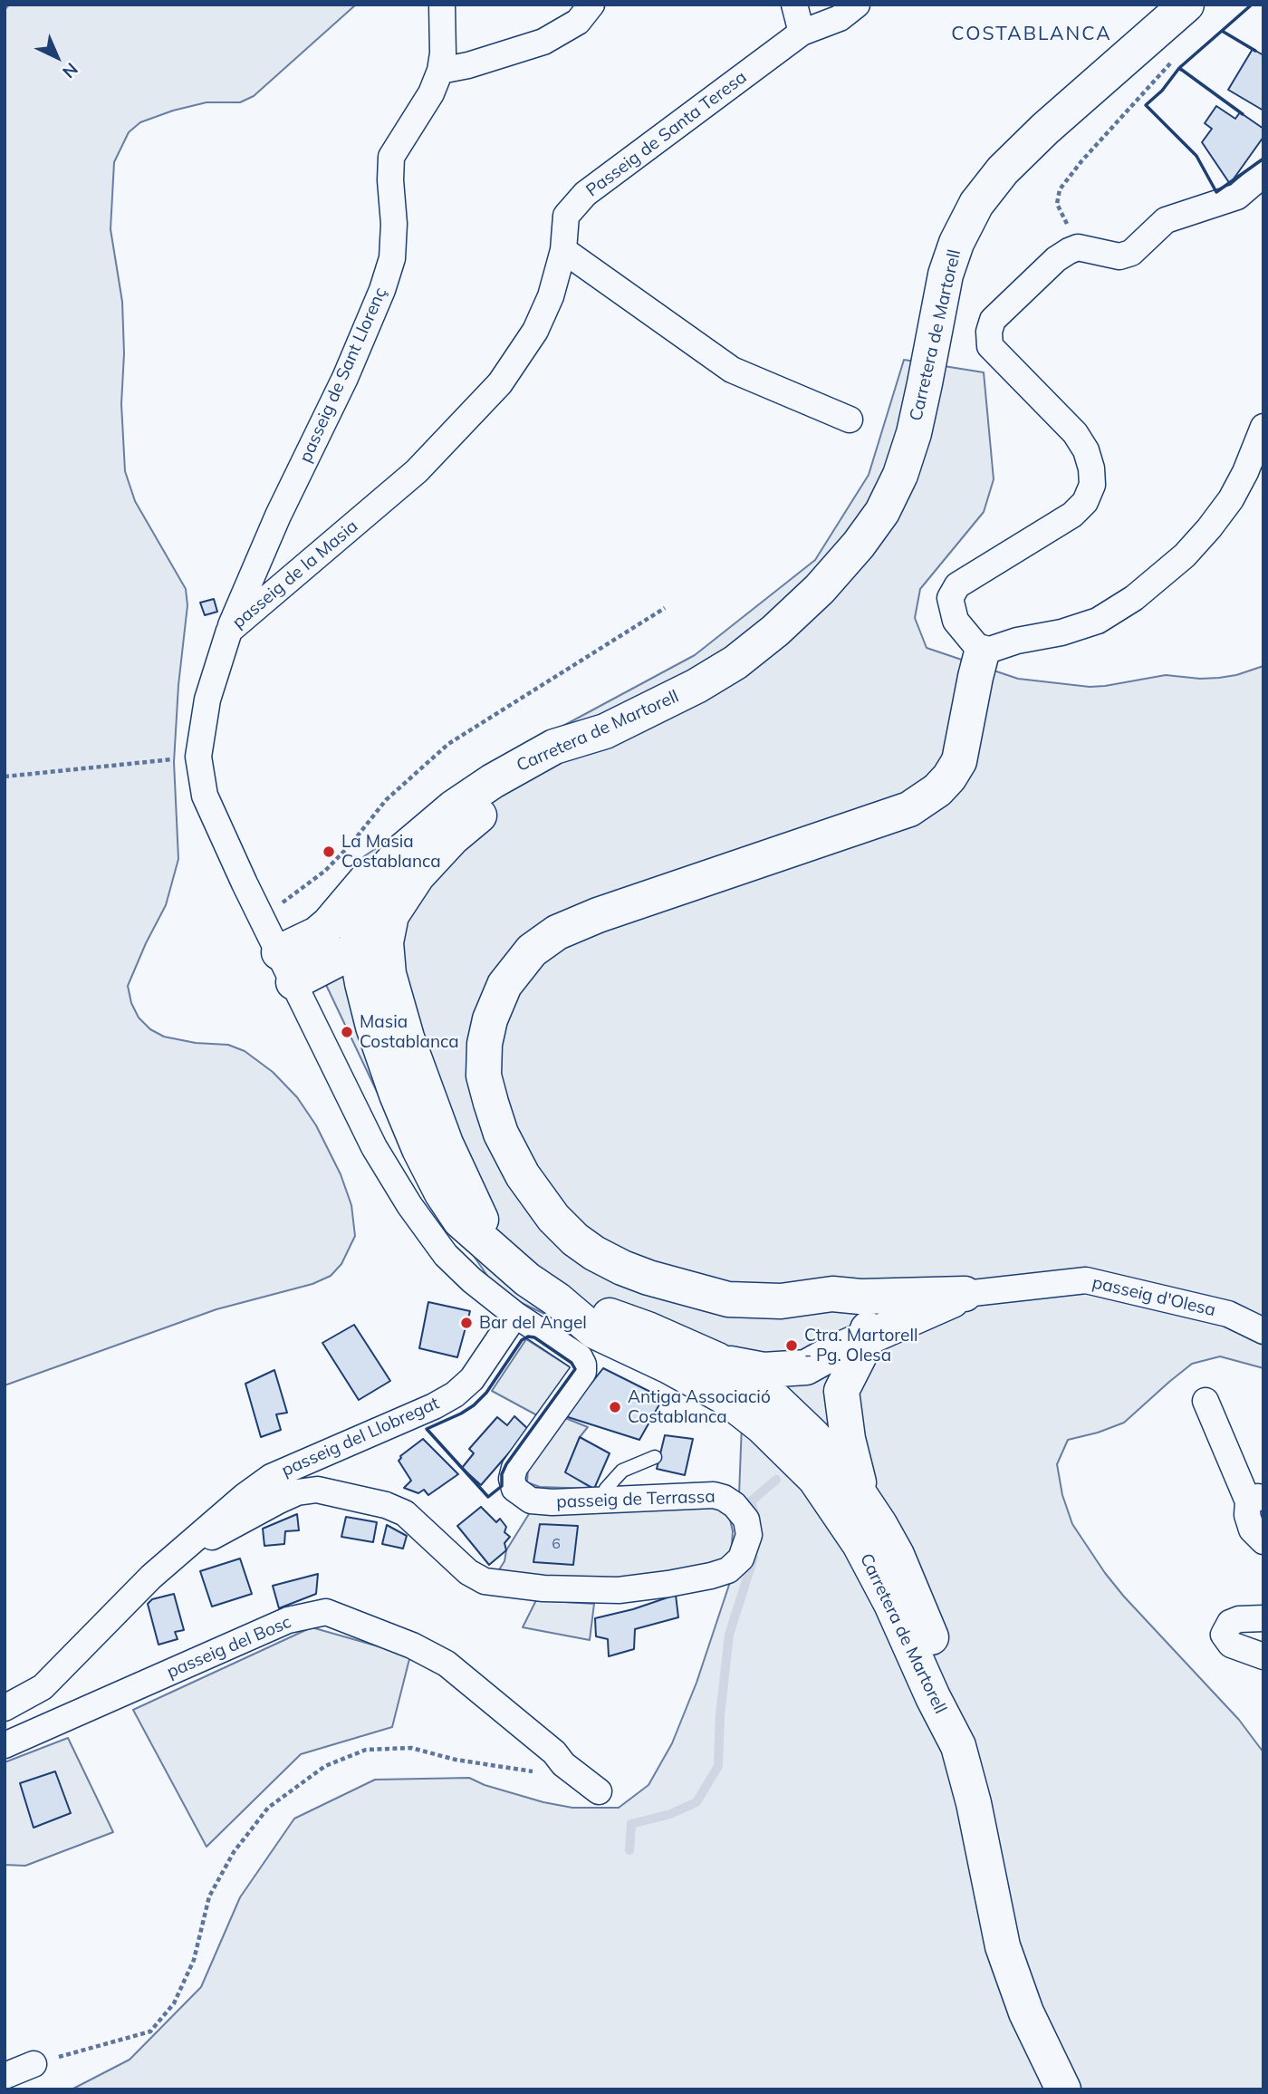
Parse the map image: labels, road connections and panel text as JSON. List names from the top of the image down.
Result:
{
  "streets": {
    "main road": ["Carretera de Martorell"],
    "street": [
      "Passeig de Santa Teresa",
      "passeig de Sant Llorenç",
      "passeig de la Masia",
      "passeig d'Olesa",
      "passeig del Llobregat",
      "passeig de Terrassa",
      "passeig del Bosc"
    ]
  },
  "crossings": [
    ["Passeig de Santa Teresa", "passeig de la Masia"],
    ["passeig de Sant Llorenç", "passeig de la Masia"],
    ["passeig del Llobregat", "passeig de Terrassa"]
  ],
  "districts": ["COSTABLANCA"],
  "places": [
    "La Masia Costablanca",
    "Masia Costablanca",
    "Bar del Angel",
    "Ctra. Martorell - Pg. Olesa",
    "Antiga Associació Costablanca"
  ],
  "house_numbers": ["6"],
  "north": "bottom right"
}
